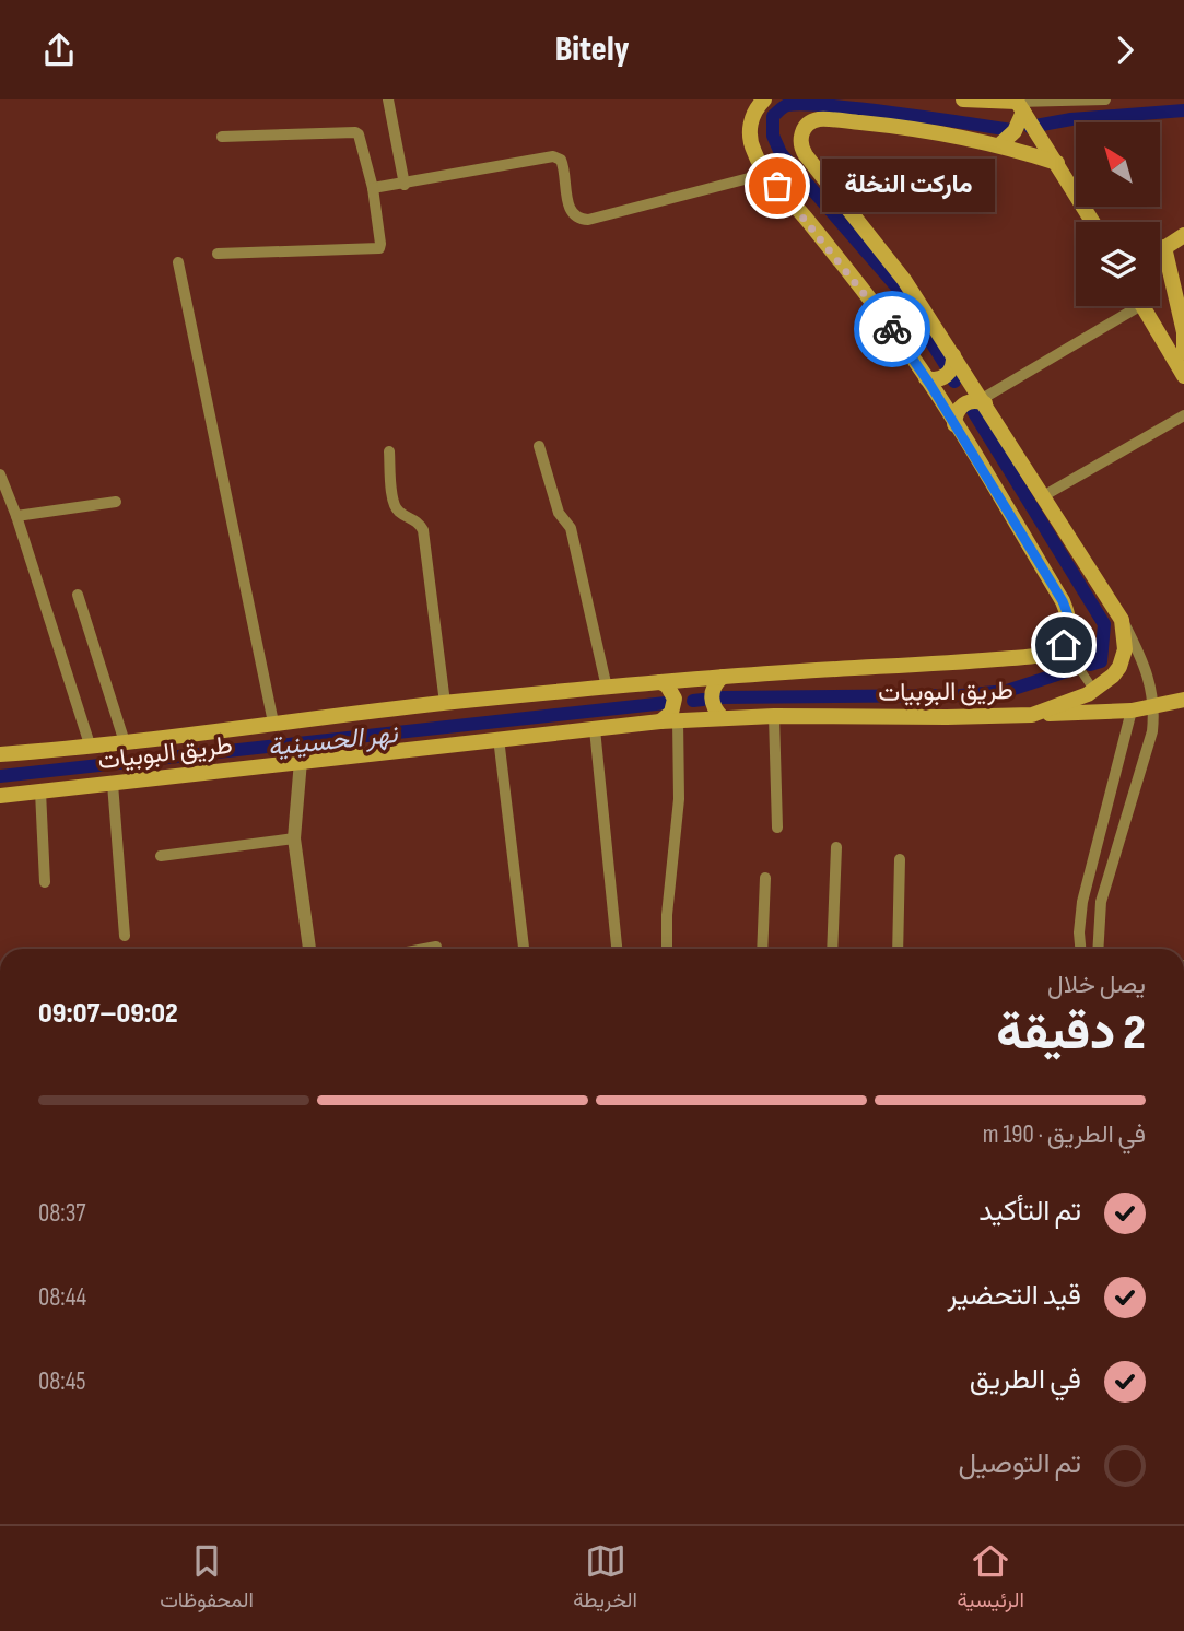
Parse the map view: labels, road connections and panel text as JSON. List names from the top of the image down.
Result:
{
  "streets": {
    "main road": ["طريق البوبيات"]
  },
  "water": ["نهر الحسينية"],
  "places": ["ماركت النخلة"],
  "north": "top left",
  "page": {
    "header": "Bitely",
    "bubble": "ماركت النخلة",
    "heading": ["2 دقيقة", "يصل خلال", "09:02–09:07"],
    "bar": "في الطريق · 190 m",
    "list": [
      ["تم التأكيد", "08:37"],
      ["قيد التحضير", "08:44"],
      ["في الطريق", "08:45"],
      "تم التوصيل"
    ],
    "tabs": ["الرئيسية", "الخريطة", "المحفوظات"]
  }
}
